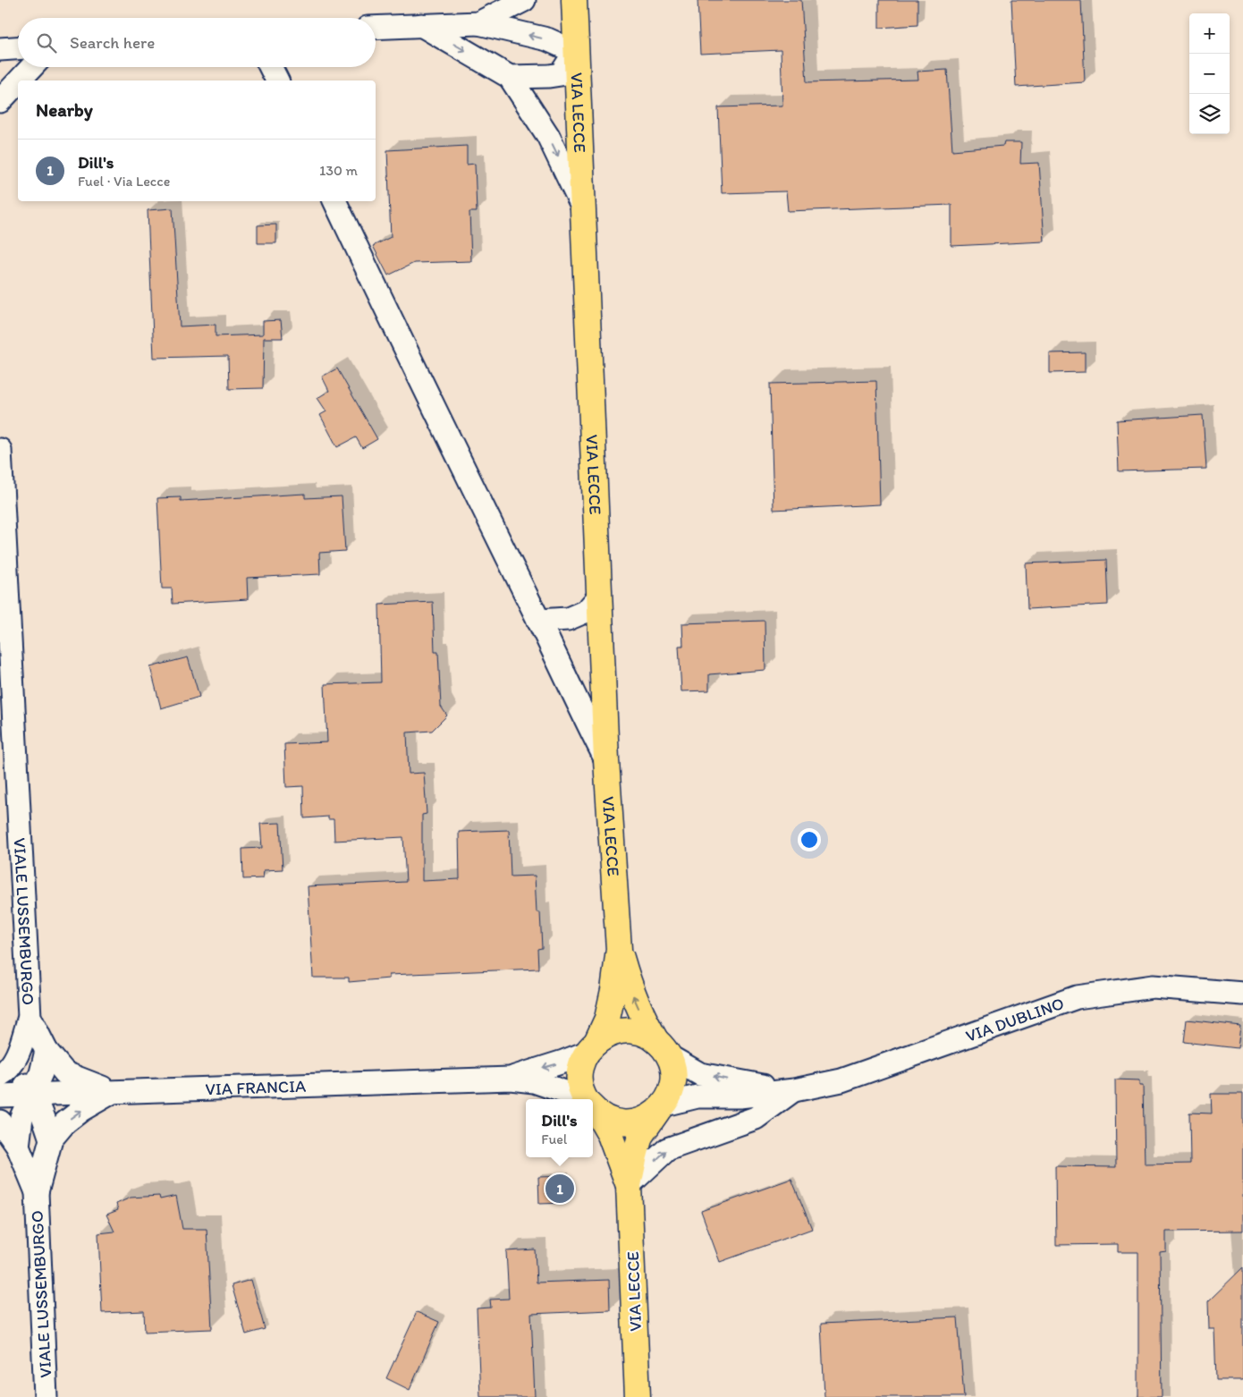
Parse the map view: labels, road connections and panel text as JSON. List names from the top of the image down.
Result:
{
  "streets": {
    "main road": ["VIA LECCE"],
    "street": ["VIALE LUSSEMBURGO", "VIA DUBLINO", "VIA FRANCIA"]
  },
  "crossings": [
    ["VIA LECCE", "VIA DUBLINO"]
  ],
  "page": {
    "map_buttons": ["+", "−"],
    "search": "Search here",
    "heading": "Nearby",
    "list": [
      {
        "mark": "1",
        "name": "Dill's",
        "note": "Fuel · Via Lecce",
        "value": "130 m"
      }
    ],
    "popup": ["Dill's", "Fuel"],
    "pins": "1"
  }
}
